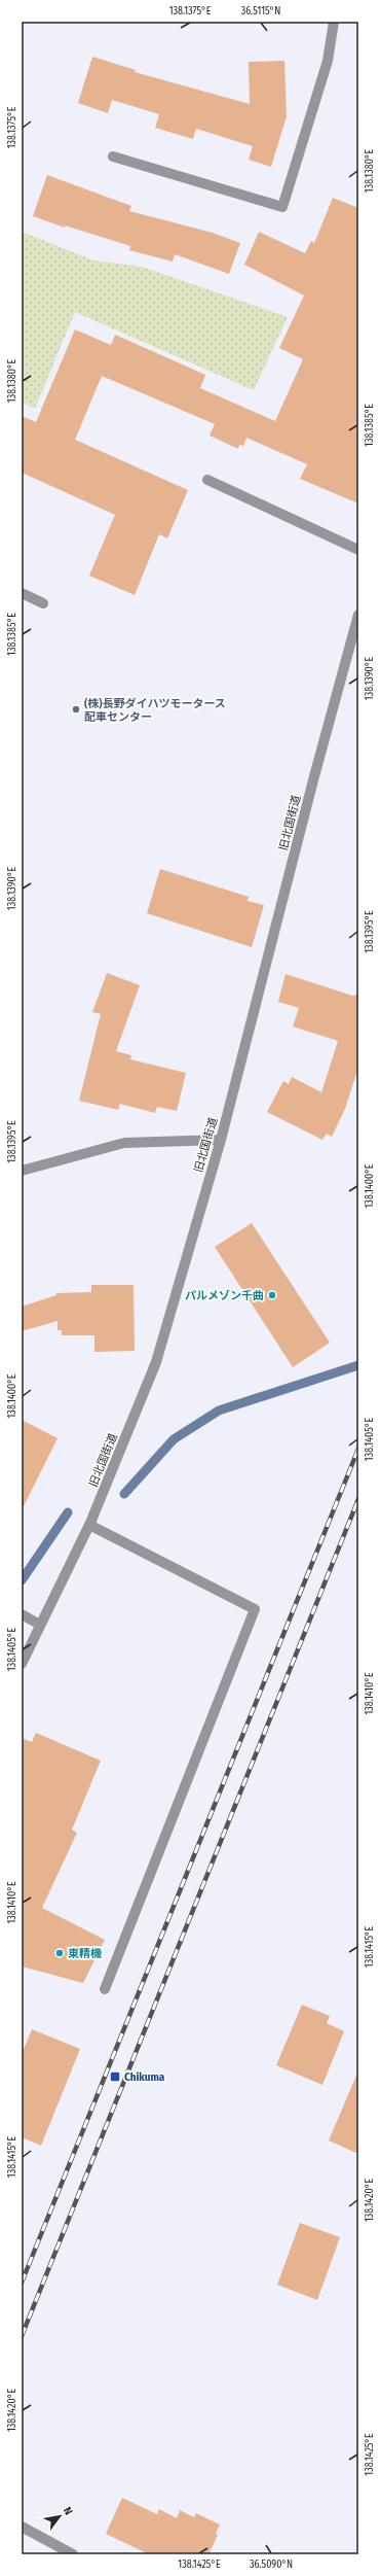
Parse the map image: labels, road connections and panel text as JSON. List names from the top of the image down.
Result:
{
  "streets": {
    "street": ["旧北国街道"]
  },
  "places": {
    "other": ["(株)長野ダイハツモータース 配車センター", "パルメゾン千曲", "東精機"],
    "transit": ["Chikuma"]
  },
  "north": "top right",
  "coordinates": [
    "138.1375°E",
    "36.5115°N",
    "138.1380°E",
    "138.1385°E",
    "138.1390°E",
    "138.1395°E",
    "138.1400°E",
    "138.1405°E",
    "138.1410°E",
    "138.1415°E",
    "138.1420°E",
    "138.1425°E",
    "36.5090°N"
  ]
}
